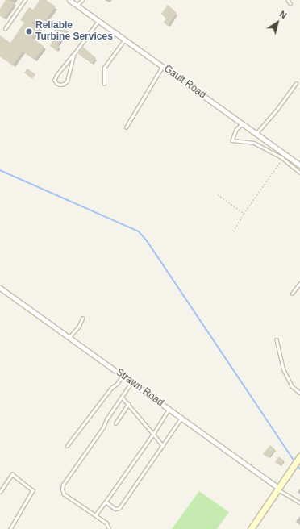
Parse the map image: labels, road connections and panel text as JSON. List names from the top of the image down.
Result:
{
  "streets": {
    "street": ["Gault Road", "Strawn Road"]
  },
  "places": ["Reliable Turbine Services"],
  "north": "top right"
}
